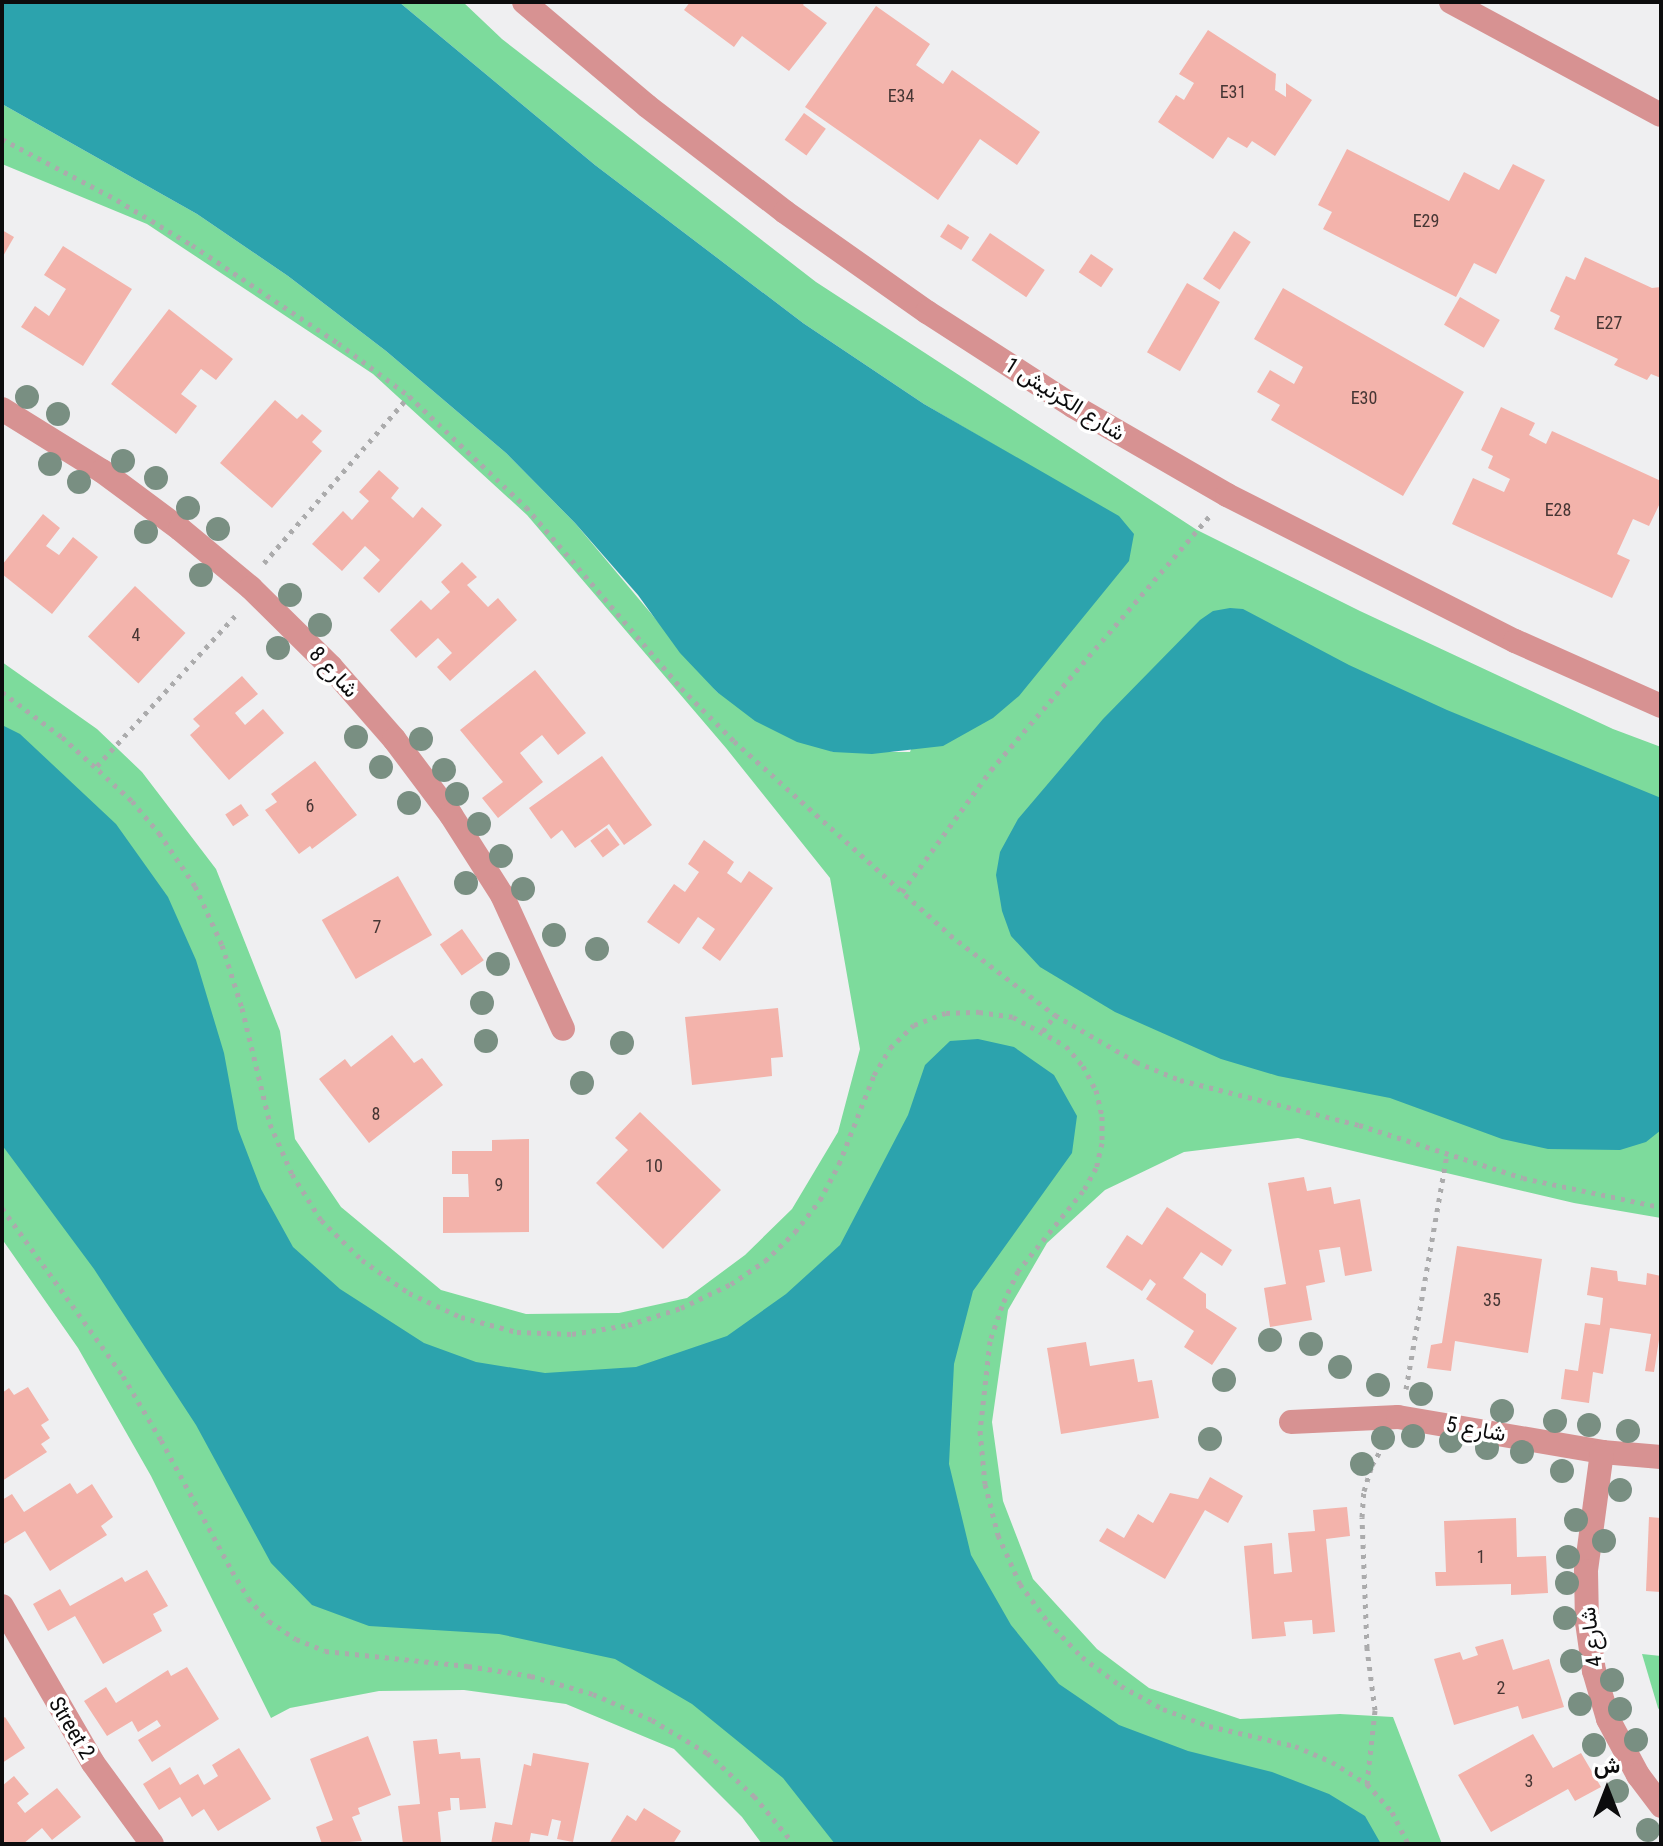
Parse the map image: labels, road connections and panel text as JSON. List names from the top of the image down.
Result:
{
  "streets": {
    "street": [
      "شارع الكرنيش 1",
      "شارع 8",
      "شارع 5",
      "شارع 4",
      "Street 2"
    ]
  },
  "crossings": [
    ["شارع 5", "شارع 4"]
  ],
  "house_numbers": [
    "E31",
    "E34",
    "E29",
    "E27",
    "E30",
    "E28",
    "4",
    "6",
    "7",
    "8",
    "10",
    "9",
    "35",
    "1",
    "2",
    "3"
  ],
  "north": "top"
}
